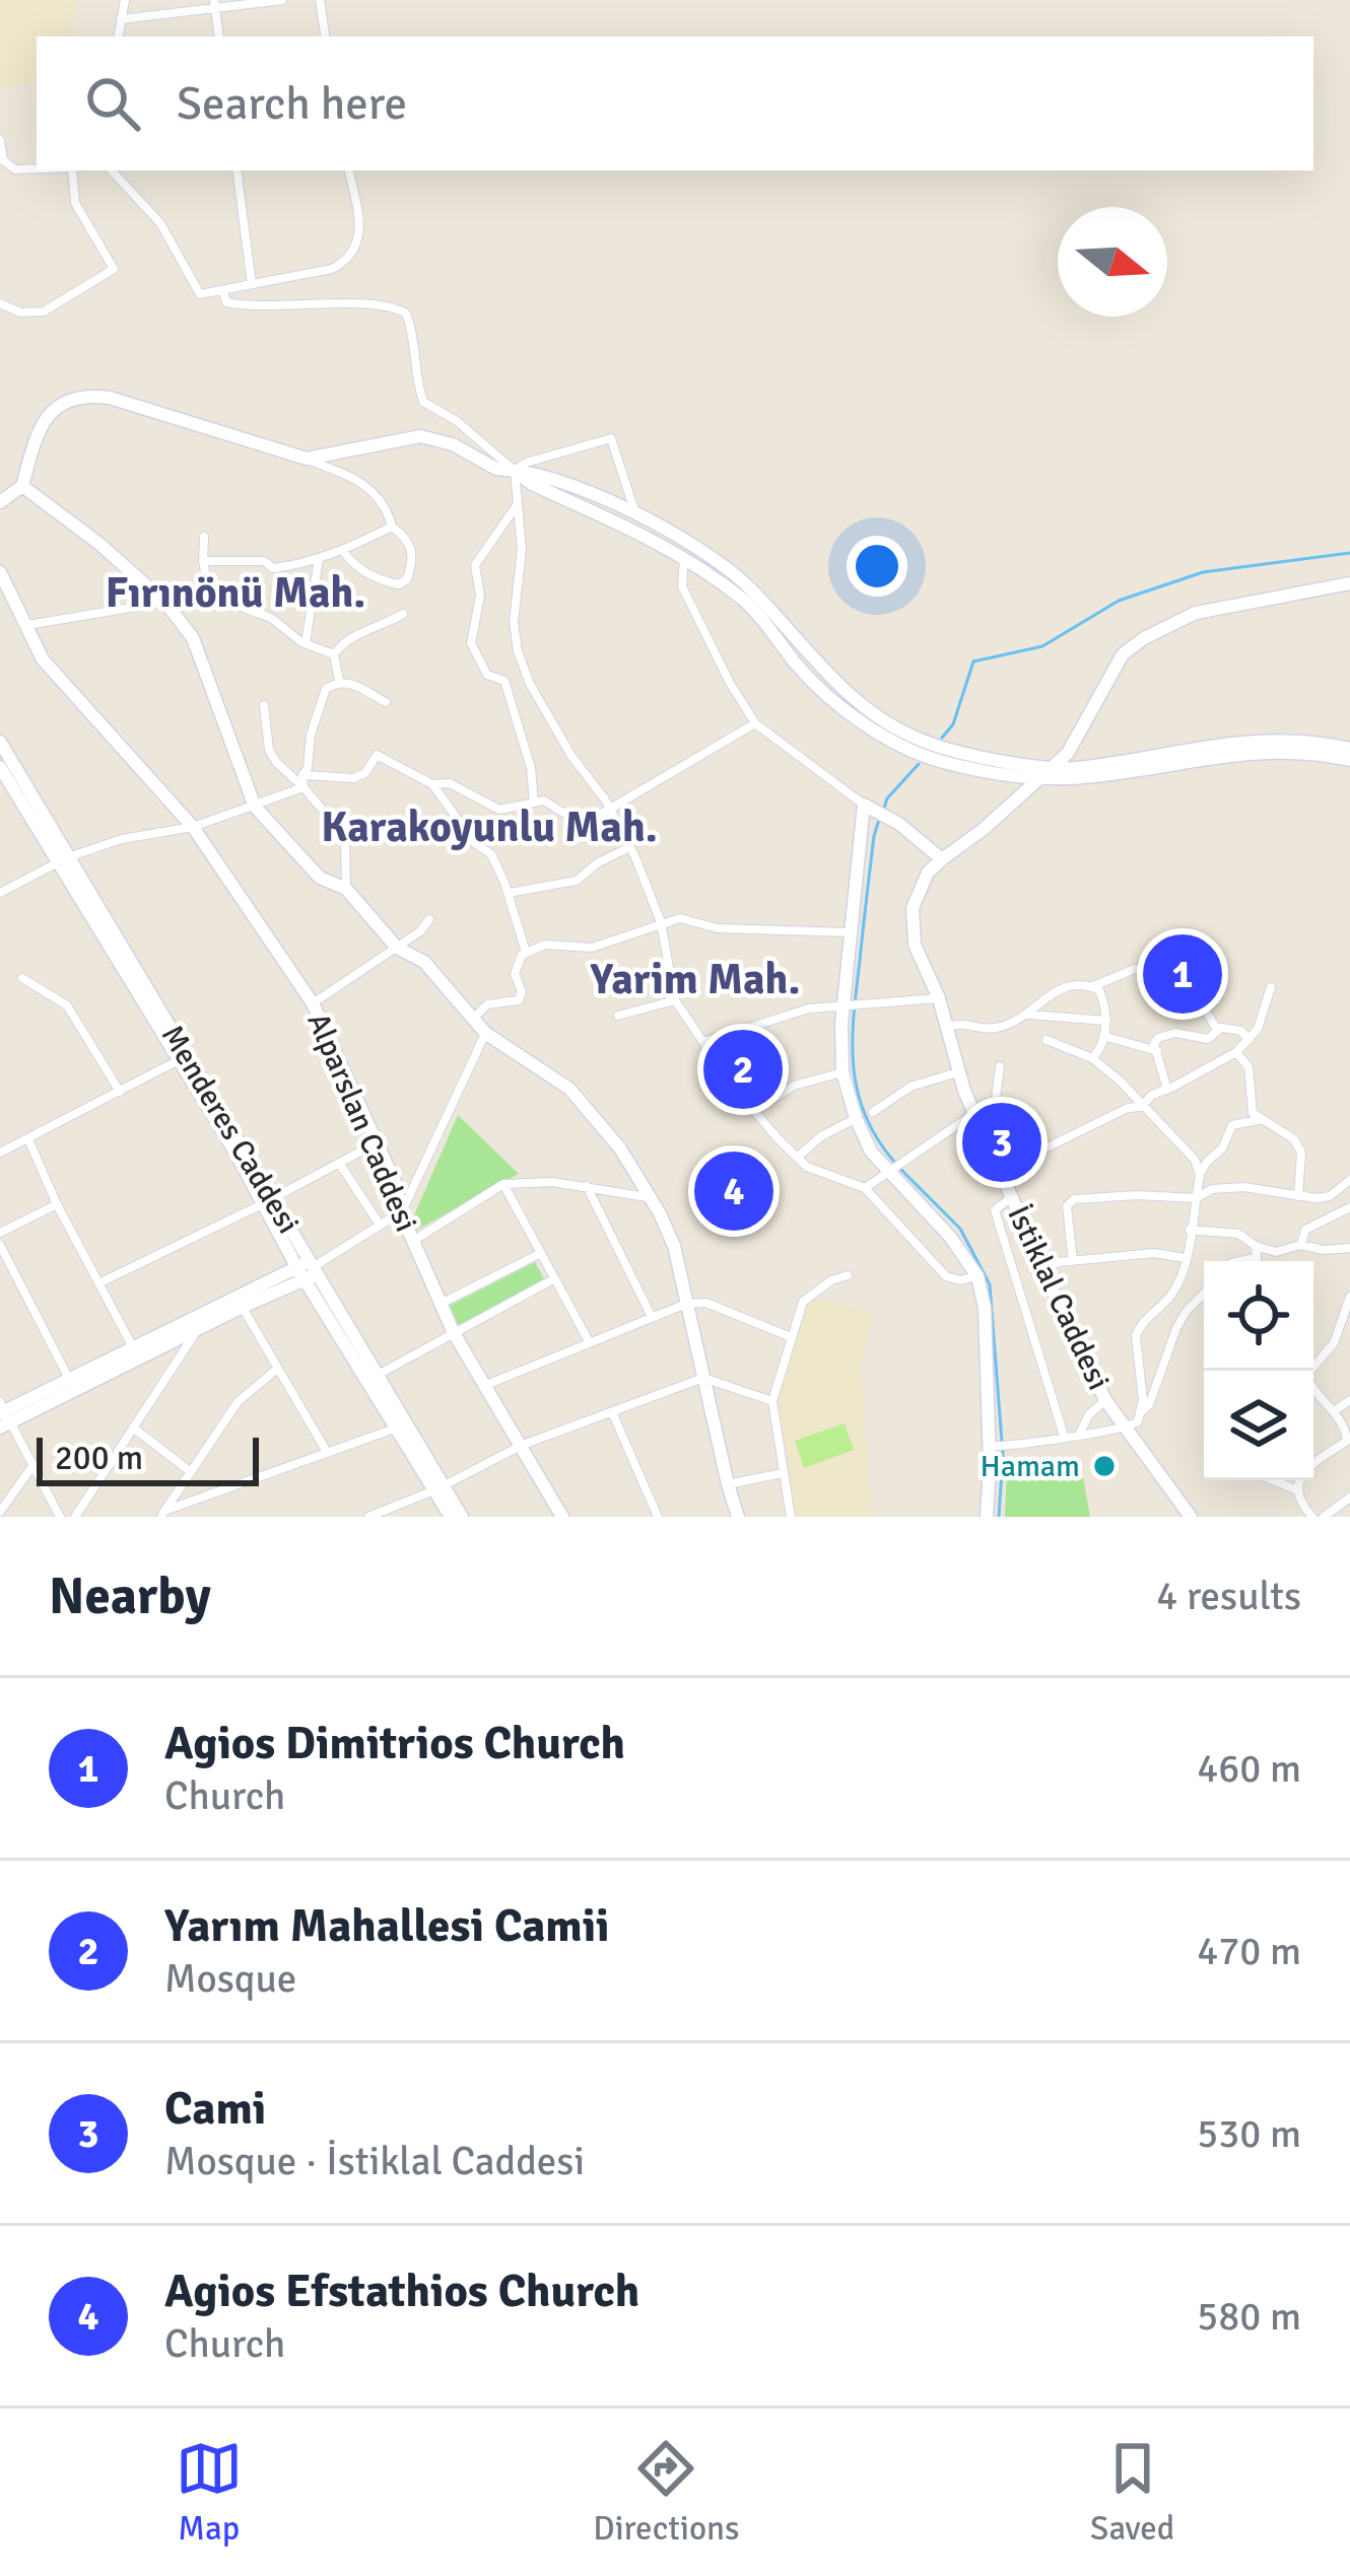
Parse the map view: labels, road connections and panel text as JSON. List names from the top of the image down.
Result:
{
  "streets": {
    "main road": ["Alparslan Caddesi", "Menderes Caddesi", "İstiklal Caddesi"]
  },
  "districts": ["Fırınönü Mah.", "Karakoyunlu Mah.", "Yarim Mah."],
  "places": ["Hamam"],
  "scale_bar": "200 m",
  "north": "right",
  "page": {
    "search": "Search here",
    "pins": [
      "1",
      "2",
      "3",
      "4"
    ],
    "scale": "200 m",
    "heading": ["Nearby", "4 results"],
    "list": [
      {
        "mark": "1",
        "name": "Agios Dimitrios Church",
        "note": "Church",
        "value": "460 m"
      },
      {
        "mark": "2",
        "name": "Yarım Mahallesi Camii",
        "note": "Mosque",
        "value": "470 m"
      },
      {
        "mark": "3",
        "name": "Cami",
        "note": "Mosque · İstiklal Caddesi",
        "value": "530 m"
      },
      {
        "mark": "4",
        "name": "Agios Efstathios Church",
        "note": "Church",
        "value": "580 m"
      }
    ],
    "nav": ["Map", "Directions", "Saved"]
  }
}
